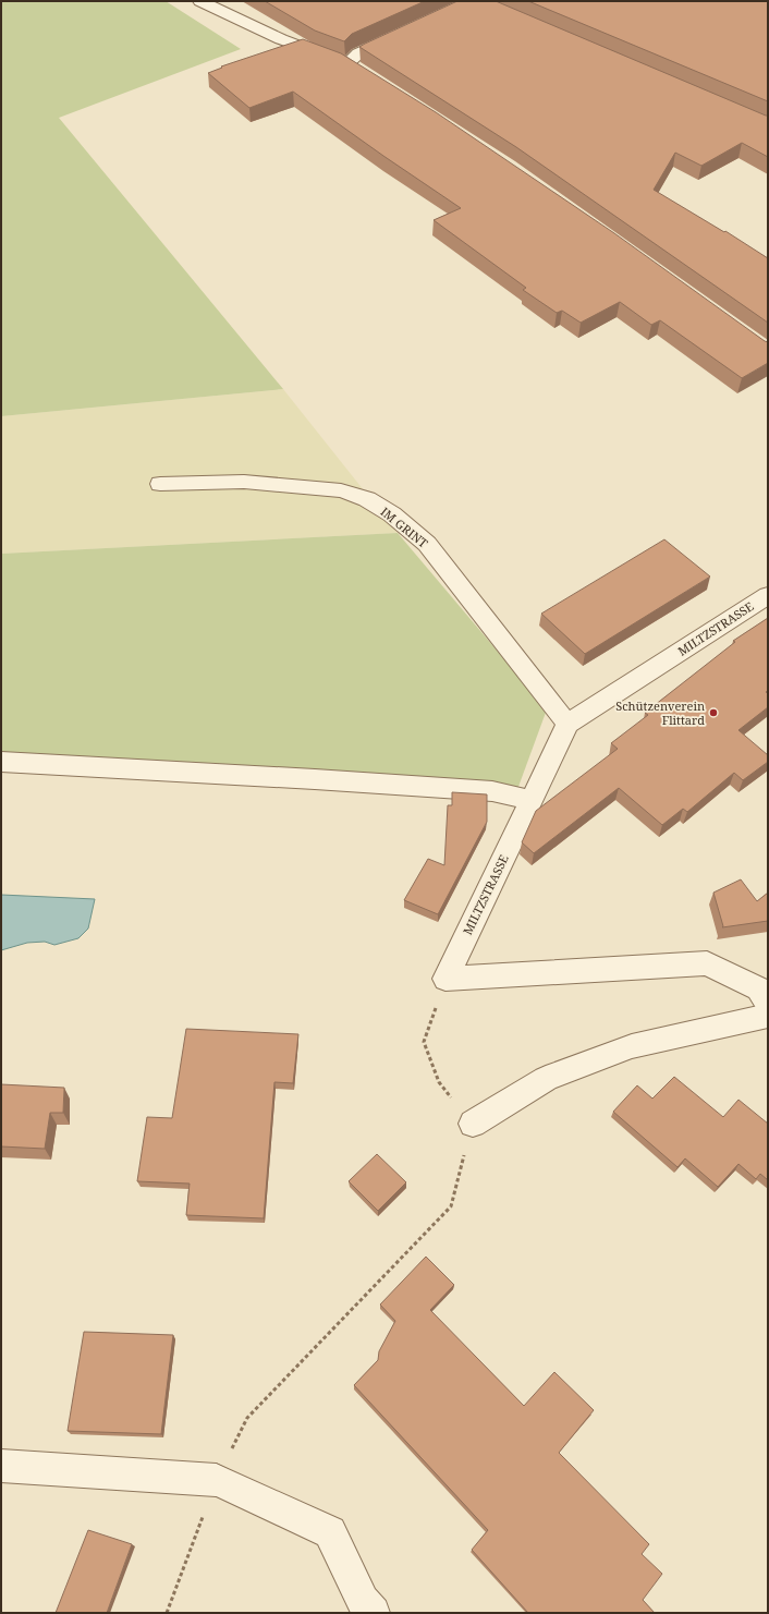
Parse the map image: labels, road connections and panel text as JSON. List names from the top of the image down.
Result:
{
  "streets": {
    "street": ["IM GRINT", "MILTZSTRASSE"]
  },
  "crossings": [
    ["IM GRINT", "MILTZSTRASSE"]
  ],
  "places": ["Schützenverein Flittard"]
}
